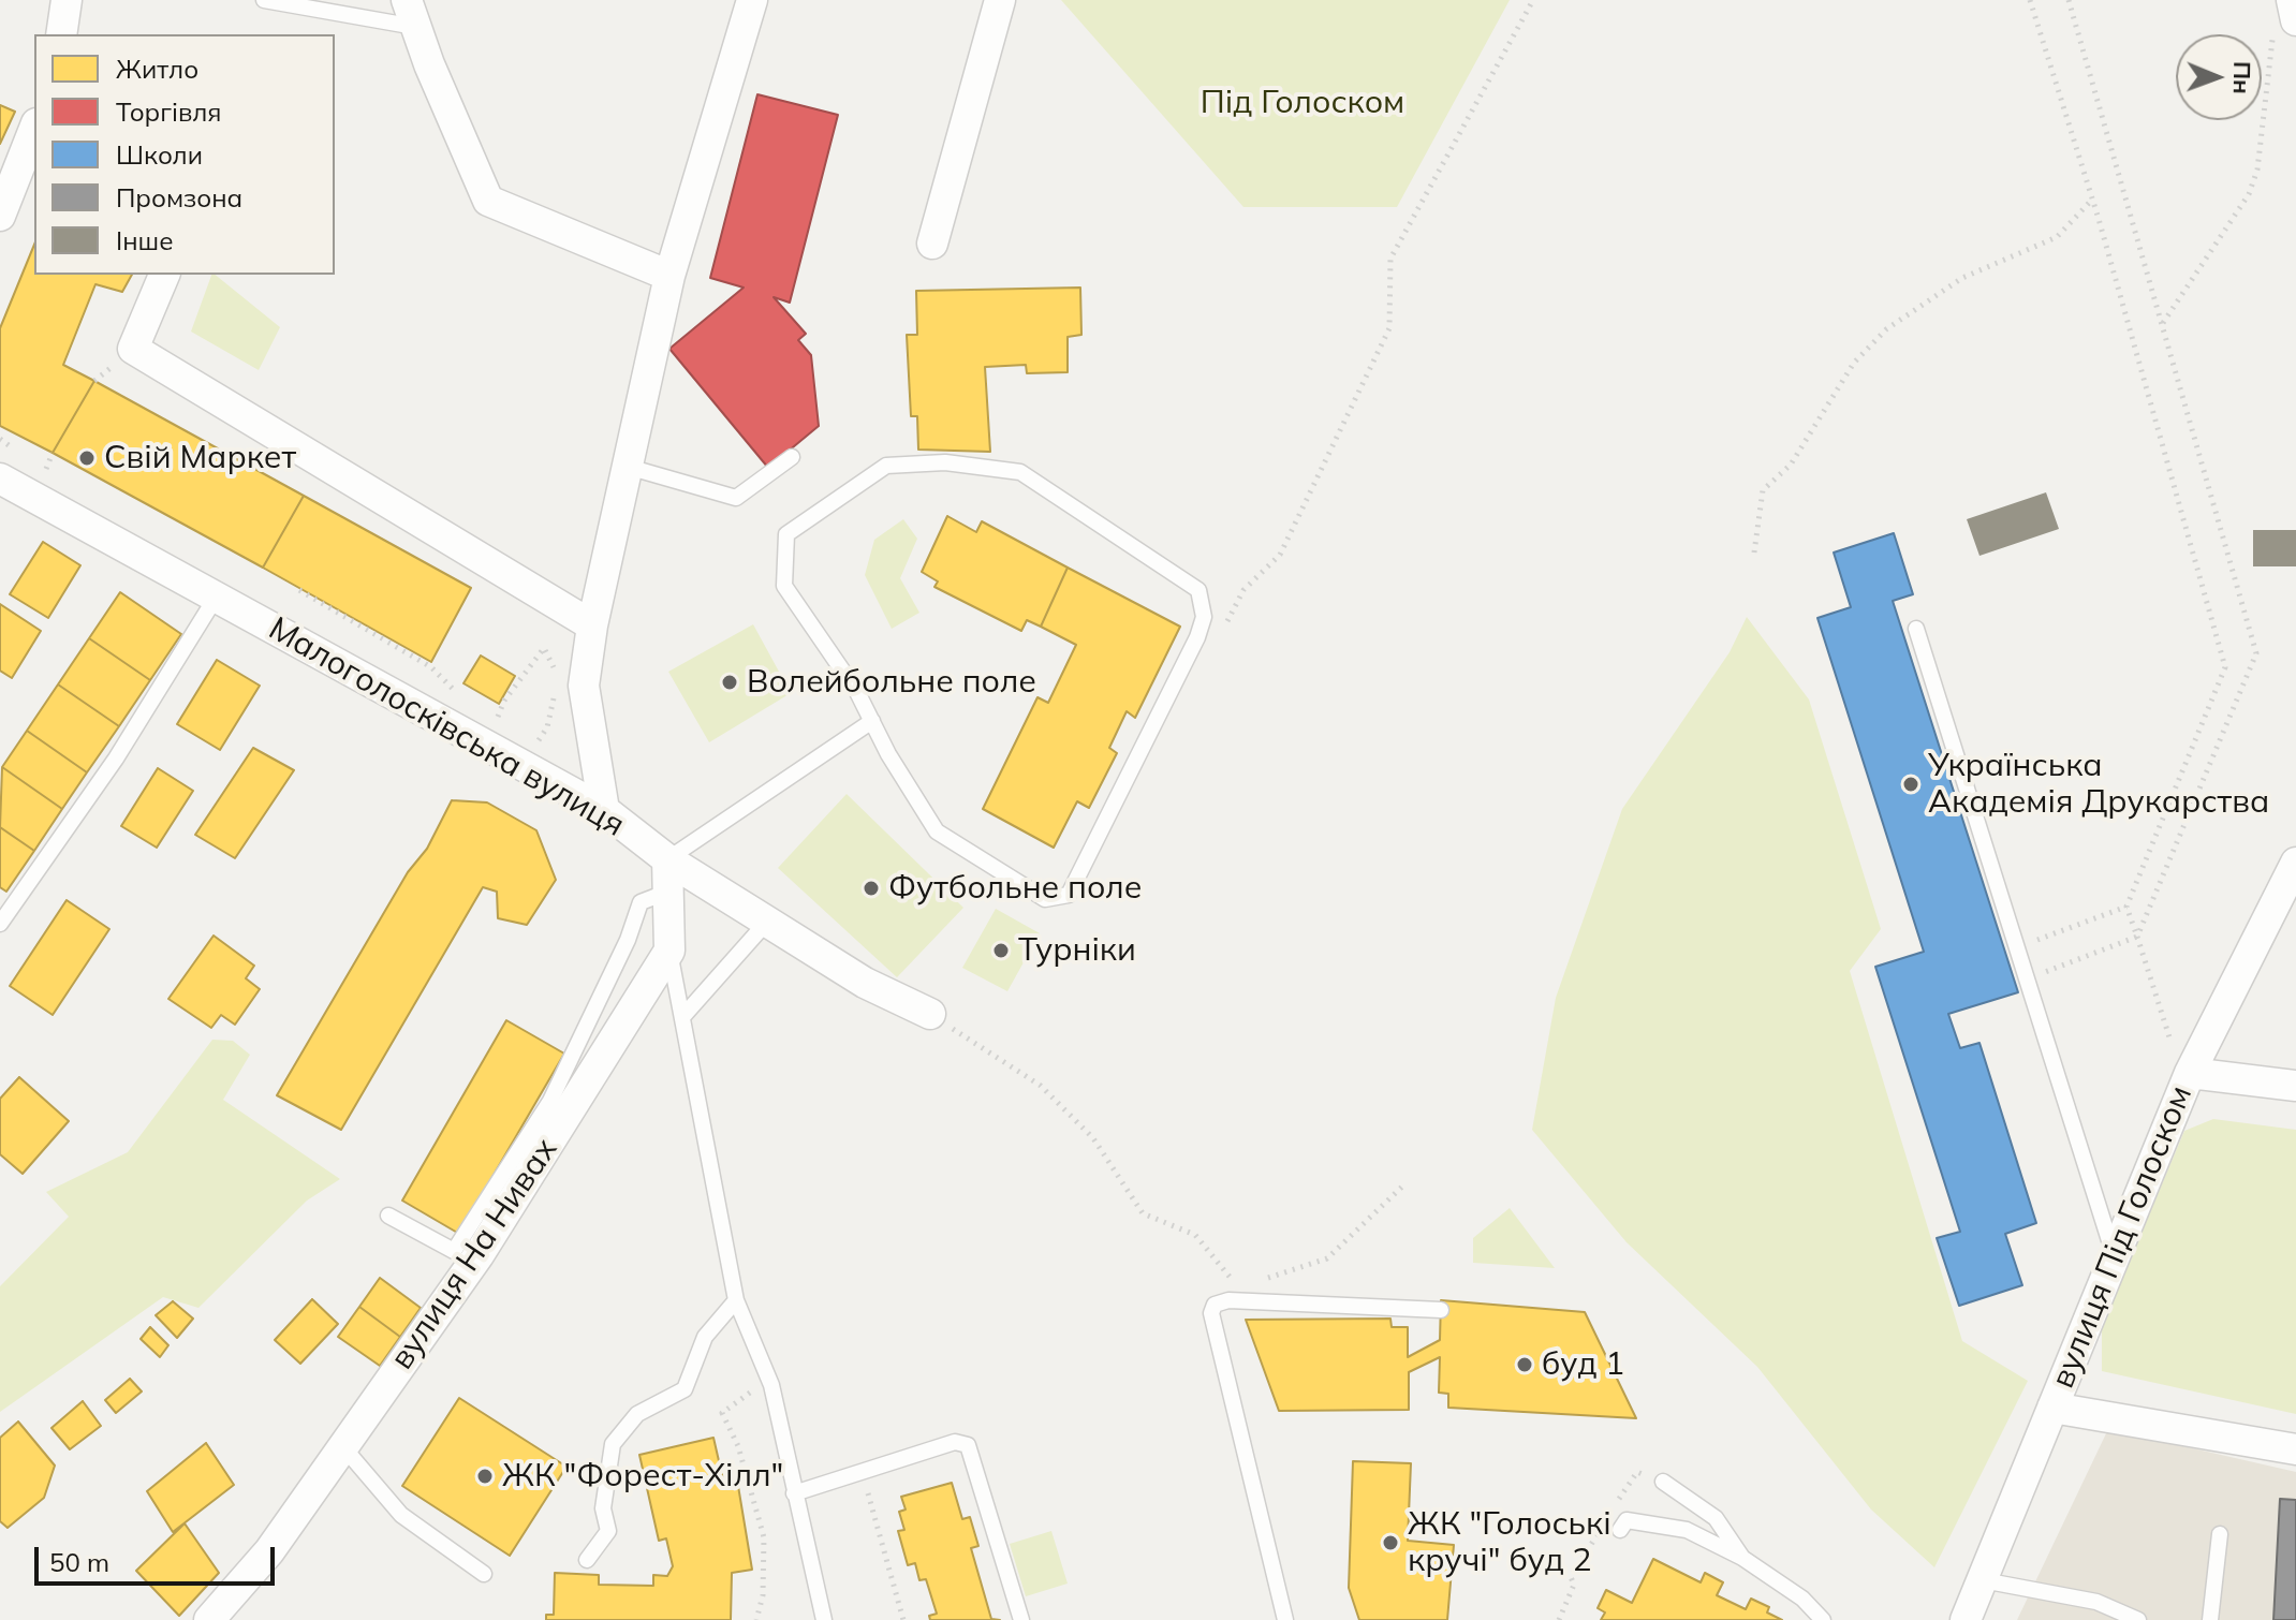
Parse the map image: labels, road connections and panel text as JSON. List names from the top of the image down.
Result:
{
  "streets": {
    "street": ["Малоголосківська вулиця", "вулиця Під Голоском", "вулиця На Нивах"]
  },
  "parks": ["Під Голоском"],
  "places": [
    "Свій Маркет",
    "Волейбольне поле",
    "Українська Академія Друкарства",
    "Футбольне поле",
    "Турніки",
    "буд 1",
    "ЖК \"Форест-Хілл\"",
    "ЖК \"Голоські кручі\" буд 2"
  ],
  "legend": [
    "Житло",
    "Торгівля",
    "Школи",
    "Промзона",
    "Інше"
  ],
  "scale_bar": "50 m",
  "north": "right"
}
